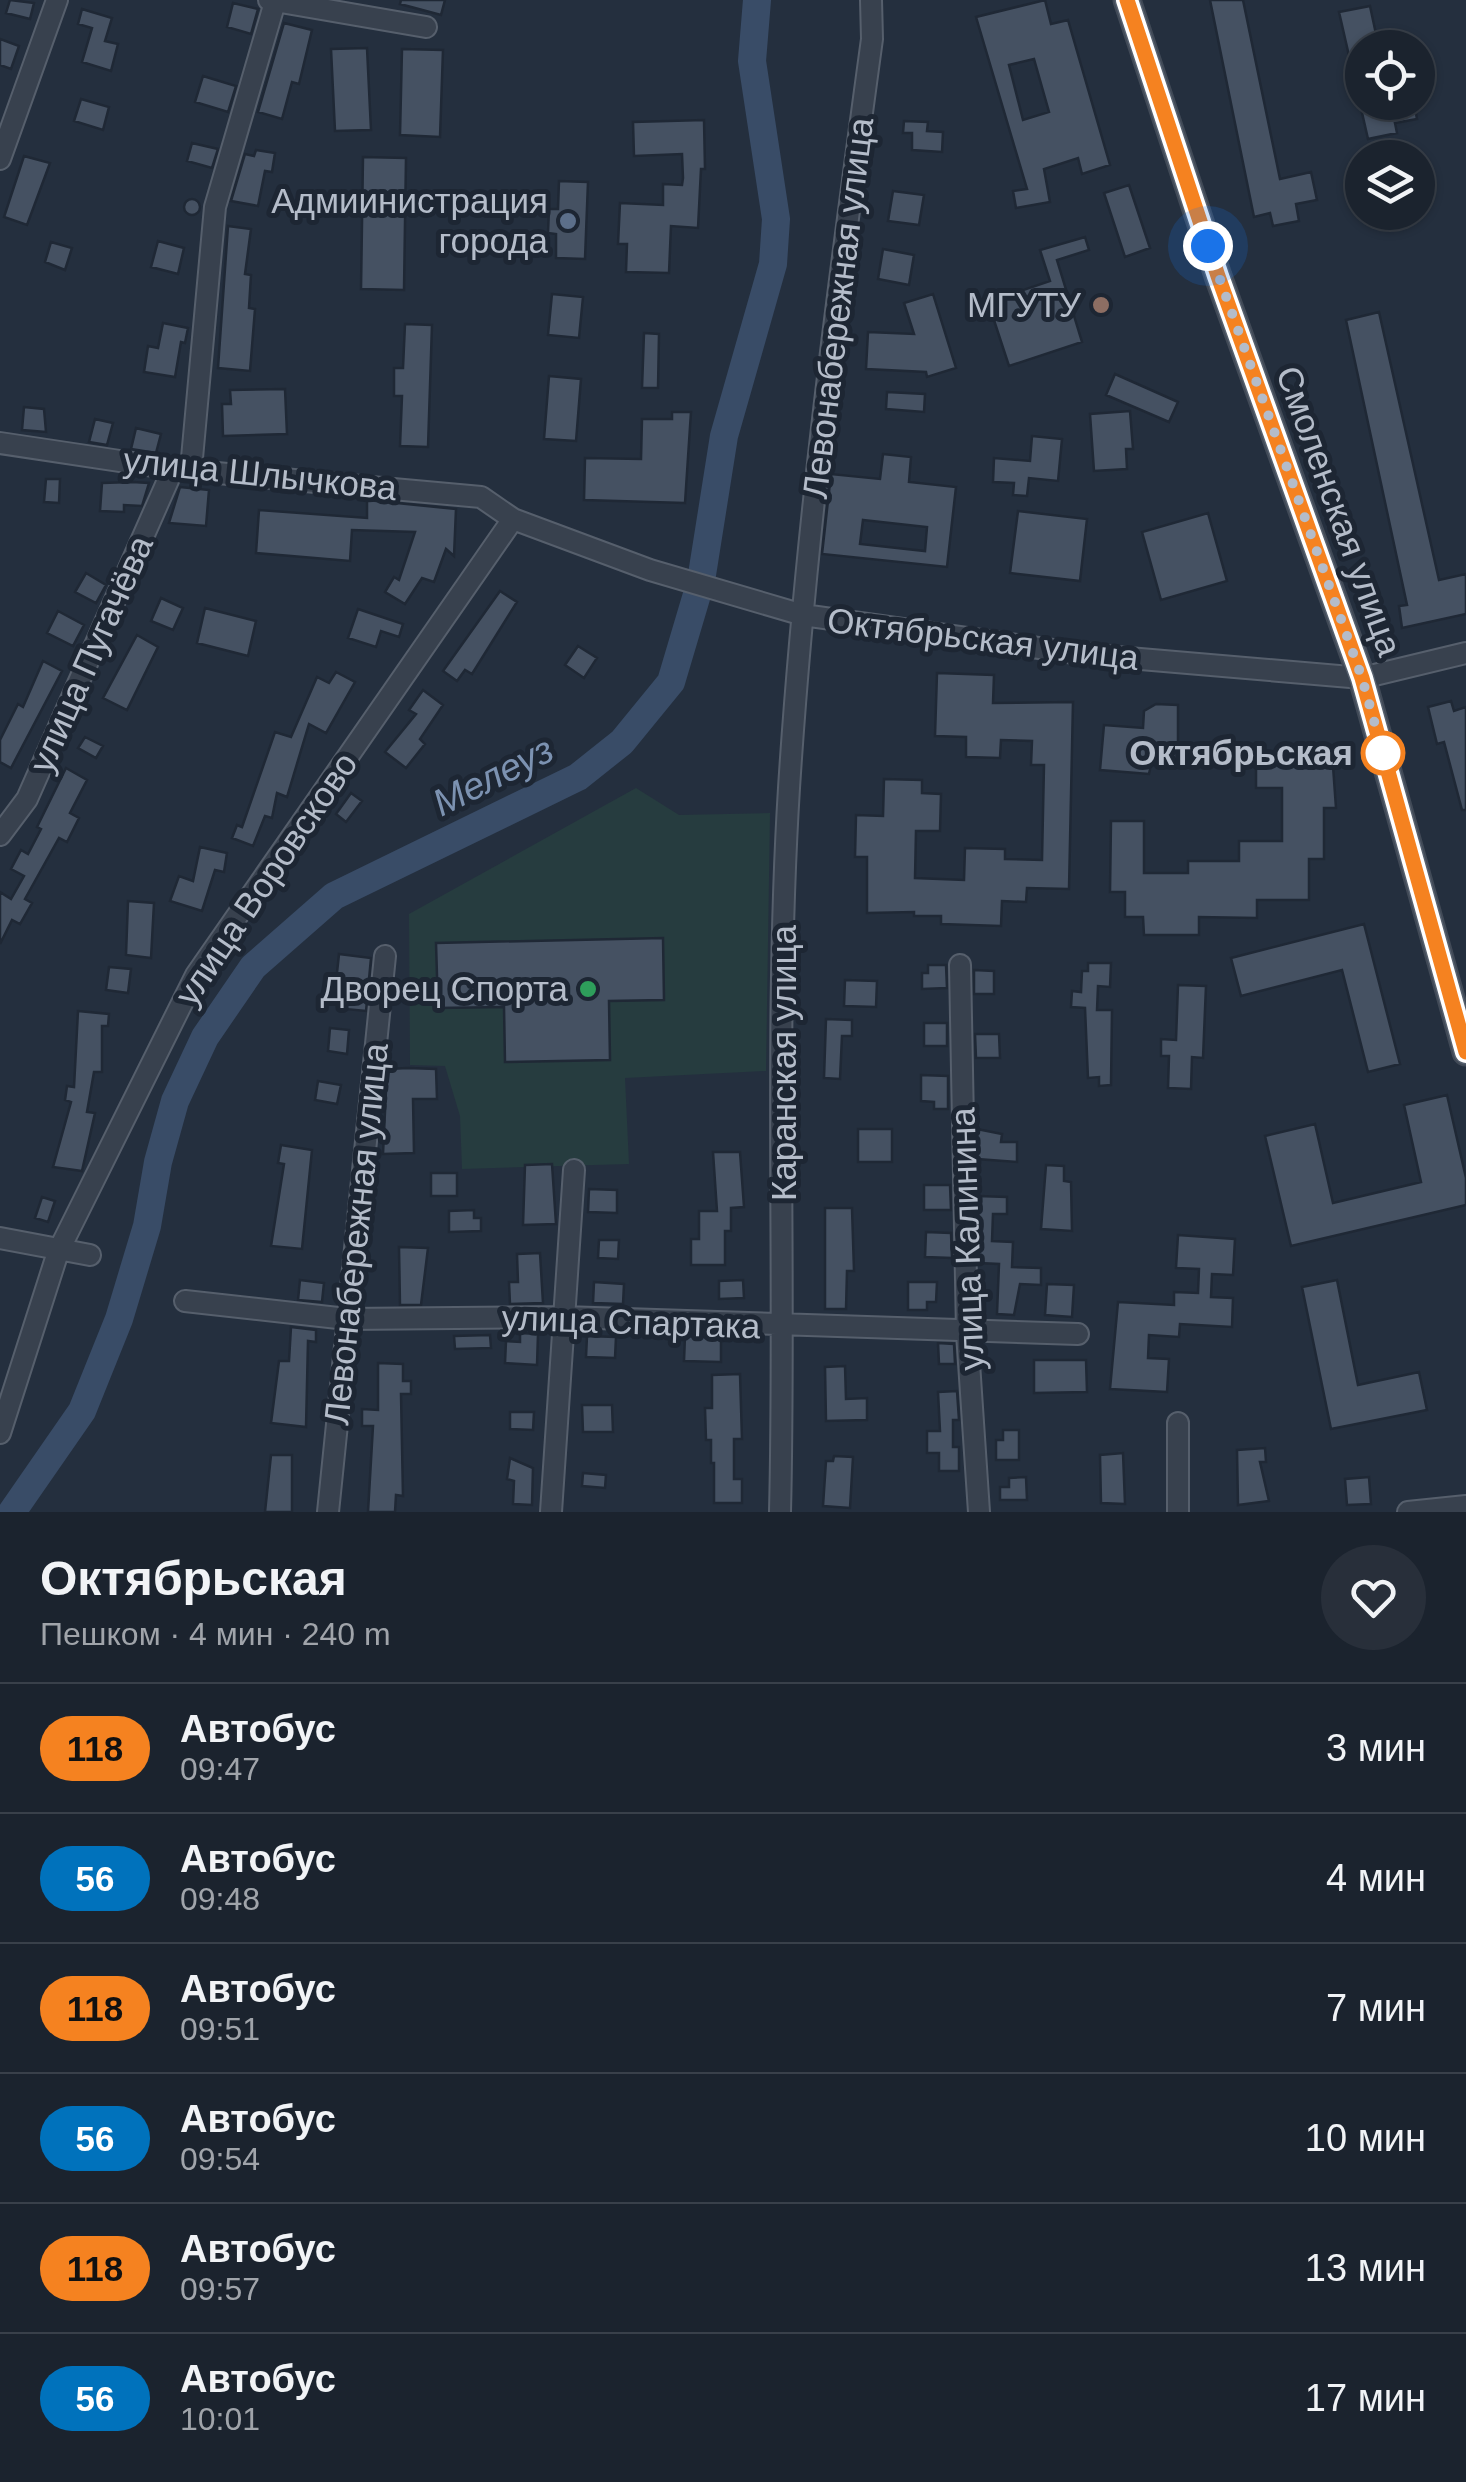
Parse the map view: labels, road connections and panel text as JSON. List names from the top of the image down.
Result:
{
  "streets": {
    "main road": ["Смоленская улица"],
    "street": [
      "Левонабережная улица",
      "улица Шлычкова",
      "Октябрьская улица",
      "улица Пугачёва",
      "улица Воровсково",
      "Каранская улица",
      "улица Калинина",
      "улица Спартака"
    ]
  },
  "crossings": [
    ["Левонабережная улица", "Октябрьская улица"],
    ["Левонабережная улица", "Каранская улица"],
    ["Левонабережная улица", "улица Спартака"],
    ["улица Шлычкова", "Октябрьская улица"],
    ["улица Шлычкова", "улица Пугачёва"],
    ["улица Шлычкова", "улица Воровсково"],
    ["Смоленская улица", "Октябрьская улица"],
    ["Октябрьская улица", "улица Воровсково"],
    ["Октябрьская улица", "Каранская улица"],
    ["Каранская улица", "улица Спартака"],
    ["улица Калинина", "улица Спартака"]
  ],
  "water": ["Мелеуз"],
  "places": [
    "Адмиинистрация города",
    "МГУТУ",
    "Октябрьская",
    "Дворец Спорта"
  ],
  "lines": ["bus line 118"],
  "page": {
    "heading": ["Октябрьская", "Пешком · 4 мин · 240 m"],
    "list": [
      {
        "mark": "118",
        "name": "Автобус",
        "note": "09:47",
        "value": "3 мин"
      },
      {
        "mark": "56",
        "name": "Автобус",
        "note": "09:48",
        "value": "4 мин"
      },
      {
        "mark": "118",
        "name": "Автобус",
        "note": "09:51",
        "value": "7 мин"
      },
      {
        "mark": "56",
        "name": "Автобус",
        "note": "09:54",
        "value": "10 мин"
      },
      {
        "mark": "118",
        "name": "Автобус",
        "note": "09:57",
        "value": "13 мин"
      },
      {
        "mark": "56",
        "name": "Автобус",
        "note": "10:01",
        "value": "17 мин"
      }
    ]
  }
}
